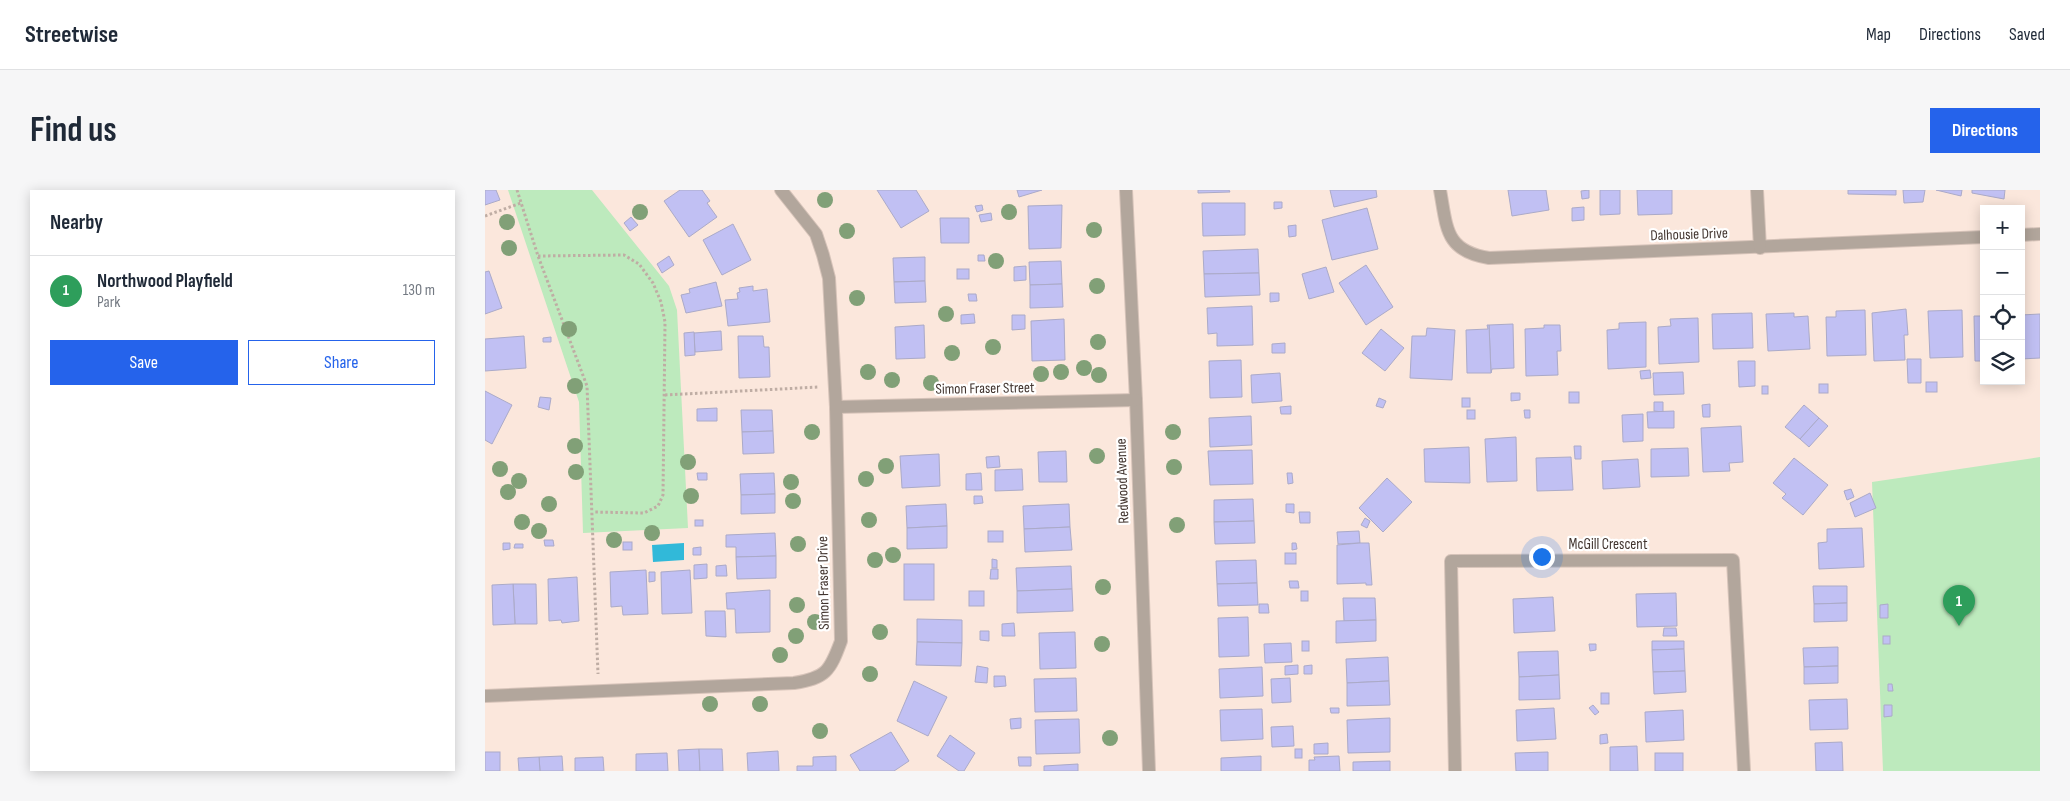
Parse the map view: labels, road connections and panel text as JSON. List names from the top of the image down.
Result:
{
  "streets": {
    "street": [
      "Dalhousie Drive",
      "Simon Fraser Street",
      "Redwood Avenue",
      "McGill Crescent",
      "Simon Fraser Drive"
    ]
  },
  "crossings": [
    ["Simon Fraser Street", "Redwood Avenue"],
    ["Simon Fraser Street", "Simon Fraser Drive"]
  ],
  "page": {
    "header": "Streetwise",
    "nav": ["Map", "Directions", "Saved"],
    "buttons": [
      "Directions",
      ["Save", "Share"]
    ],
    "title": "Find us",
    "heading": "Nearby",
    "map_buttons": ["+", "−"],
    "list": [
      {
        "mark": "1",
        "name": "Northwood Playfield",
        "note": "Park",
        "value": "130 m"
      }
    ],
    "pins": "1"
  }
}
